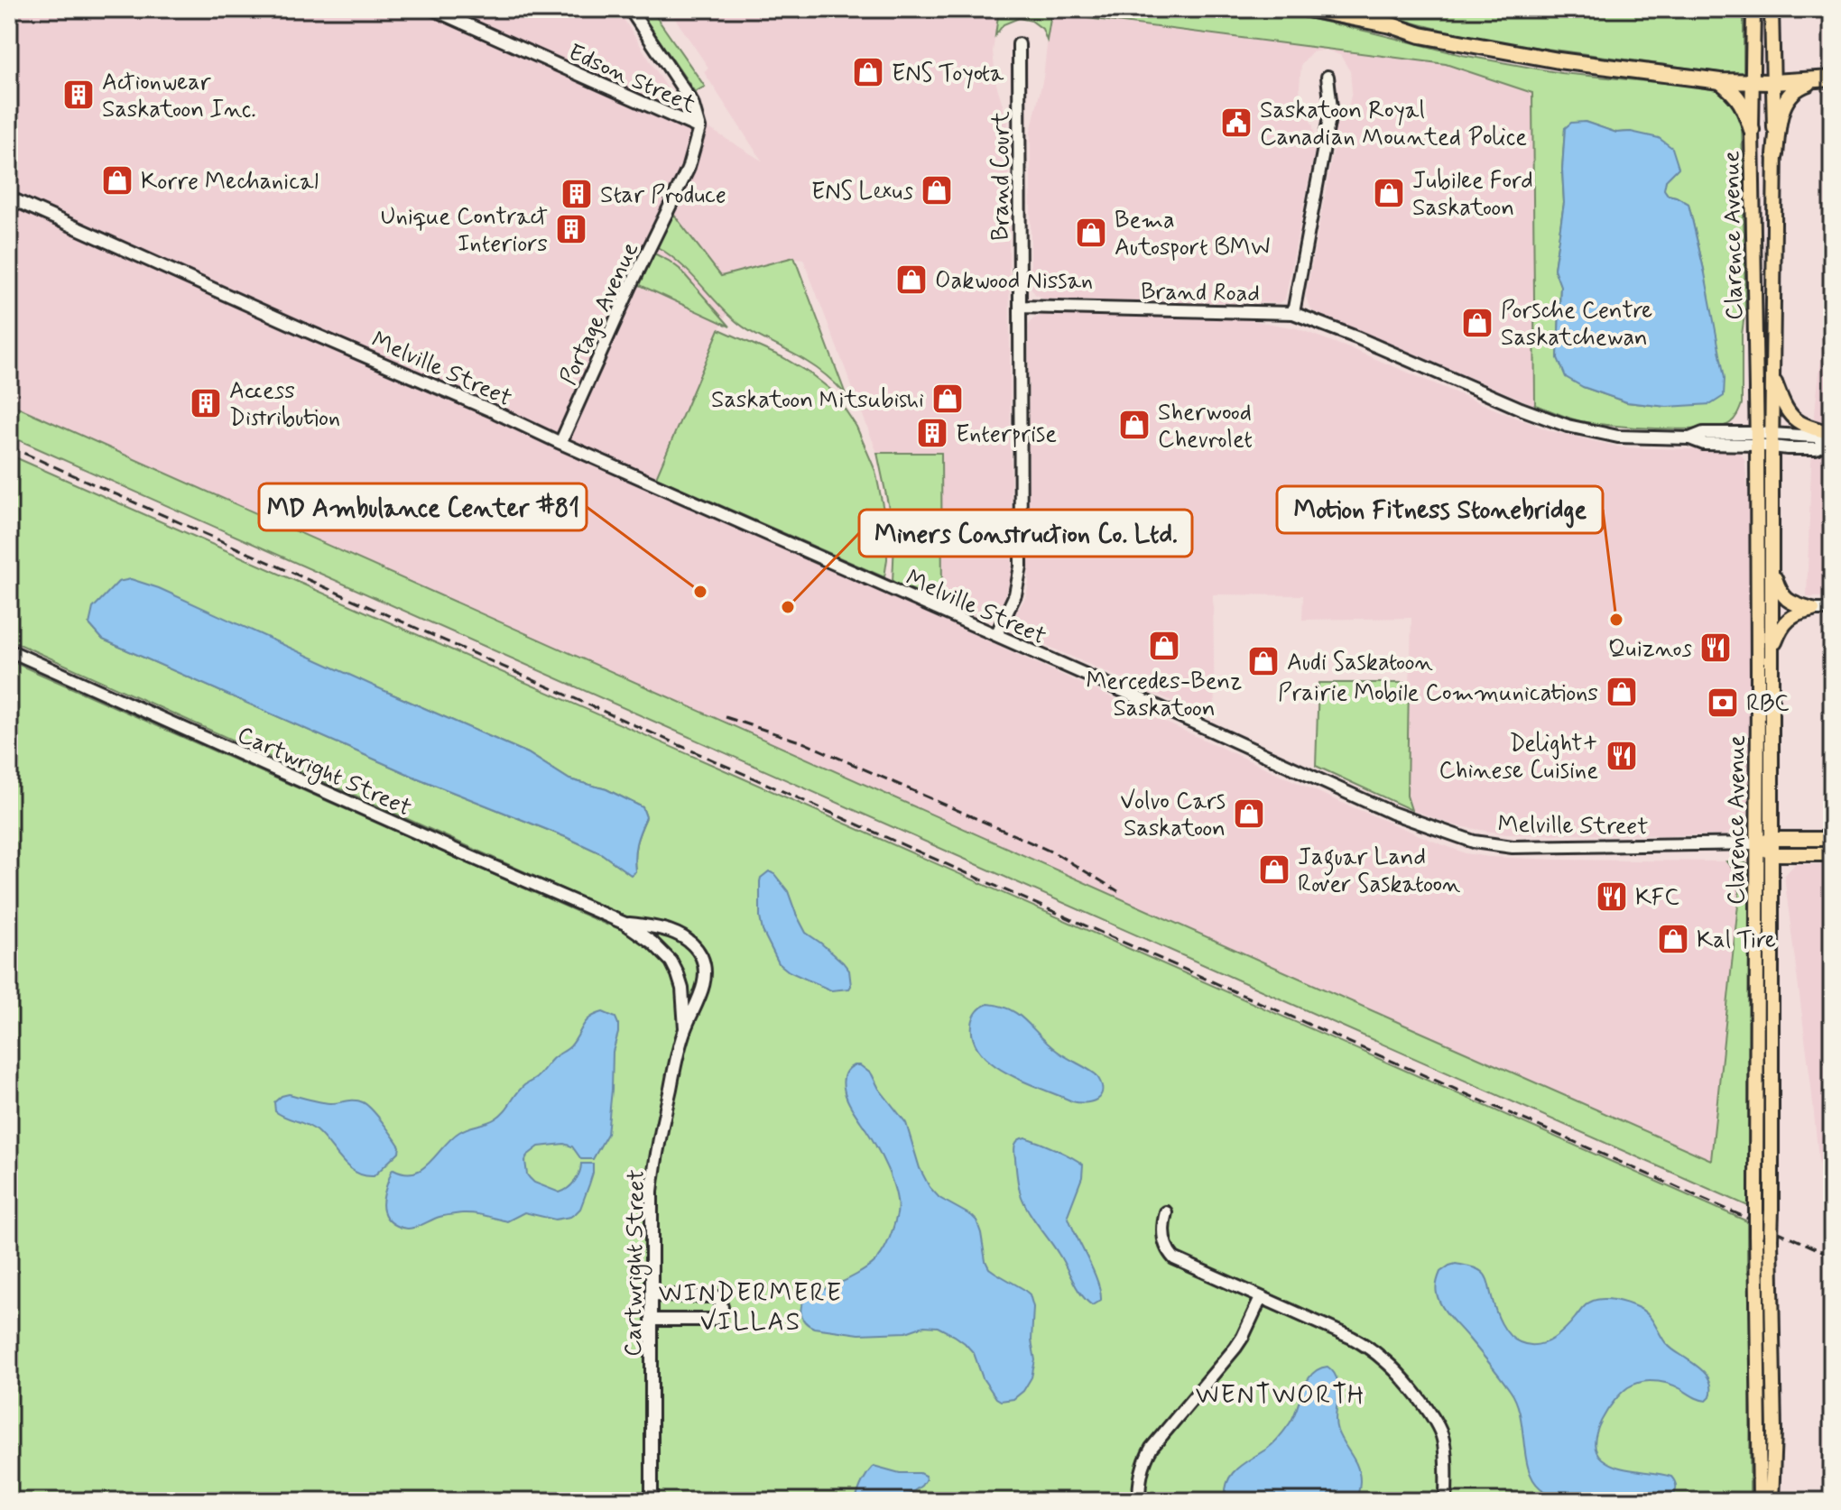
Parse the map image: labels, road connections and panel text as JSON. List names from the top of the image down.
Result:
{
  "streets": {
    "main road": ["Clarence Avenue"],
    "street": [
      "Edson Street",
      "Brand Court",
      "Brand Road",
      "Portage Avenue",
      "Melville Street",
      "Cartwright Street"
    ]
  },
  "crossings": [
    ["Edson Street", "Portage Avenue"],
    ["Brand Court", "Brand Road"],
    ["Clarence Avenue", "Brand Road"],
    ["Clarence Avenue", "Melville Street"],
    ["Portage Avenue", "Melville Street"]
  ],
  "districts": ["WINDERMERE VILLAS", "WENTWORTH"],
  "places": {
    "shop": [
      "ENS Toyota",
      "Korre Mechanical",
      "ENS Lexus",
      "Jubilee Ford Saskatoon",
      "Bema Autosport BMW",
      "Oakwood Nissan",
      "Porsche Centre Saskatchewan",
      "Saskatoon Mitsubishi",
      "Sherwood Chevrolet",
      "Mercedes-Benz Saskatoon",
      "Audi Saskatoon",
      "Prairie Mobile Communications",
      "Volvo Cars Saskatoon",
      "Jaguar Land Rover Saskatoon",
      "Kal Tire"
    ],
    "building": [
      "Actionwear Saskatoon Inc.",
      "Star Produce",
      "Unique Contract Interiors",
      "Access Distribution",
      "Enterprise"
    ],
    "public building": ["Saskatoon Royal Canadian Mounted Police"],
    "other": ["MD Ambulance Center #81", "Miners Construction Co. Ltd.", "Motion Fitness Stonebridge"],
    "restaurant": ["Quiznos", "Delight+ Chinese Cuisine", "KFC"],
    "bank": ["RBC"]
  }
}
